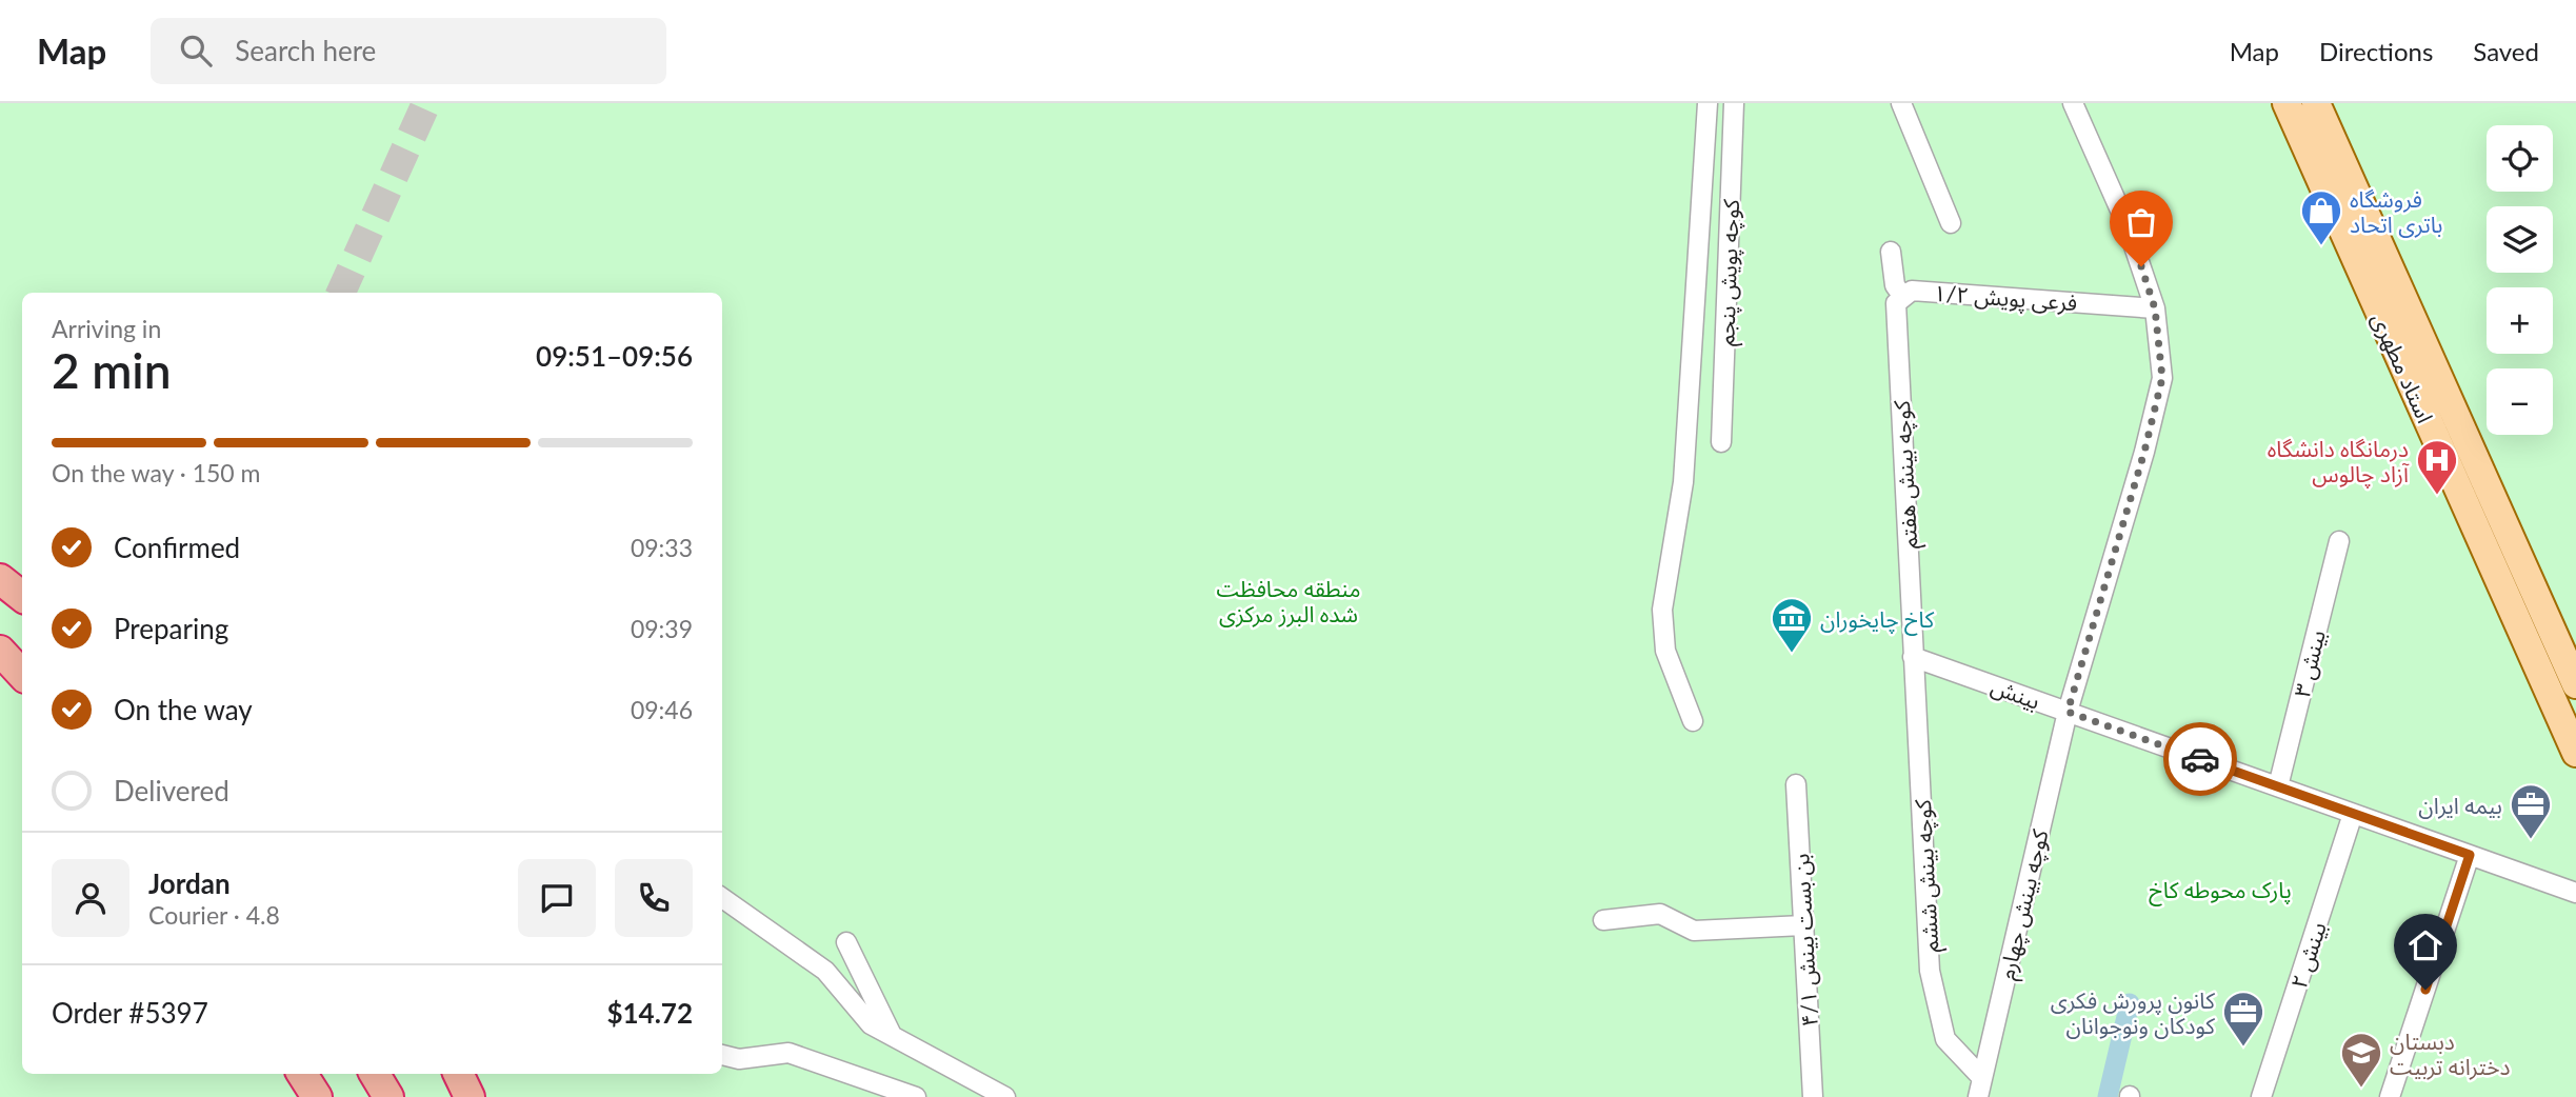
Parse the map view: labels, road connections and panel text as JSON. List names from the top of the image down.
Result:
{
  "streets": {
    "main road": ["استاد مطهری"],
    "street": [
      "کوچه پویش پنجم",
      "فرعی پویش ۱/۲",
      "کوچه بینش هفتم",
      "بینش ۳",
      "بینش",
      "کوچه بینش ششم",
      "کوچه بینش چهارم",
      "بن بست بینش ۴/۱",
      "بینش ۲"
    ]
  },
  "crossings": [
    ["فرعی پویش ۱/۲", "کوچه بینش هفتم"],
    ["فرعی پویش ۱/۲", "کوچه بینش چهارم"],
    ["کوچه بینش هفتم", "بینش"],
    ["کوچه بینش هفتم", "کوچه بینش ششم"],
    ["بینش ۳", "بینش"],
    ["بینش", "کوچه بینش ششم"],
    ["بینش", "کوچه بینش چهارم"],
    ["بینش", "بینش ۲"],
    ["کوچه بینش ششم", "کوچه بینش چهارم"]
  ],
  "parks": ["منطقه محافظت شده البرز مرکزی", "پارک محوطه کاخ"],
  "places": {
    "shop": ["فروشگاه باتری اتحاد"],
    "hospital": ["درمانگاه دانشگاه آزاد چالوس"],
    "museum": ["کاخ چایخوران"],
    "office": ["بیمه ایران", "کانون پرورش فکری کودکان ونوجوانان"],
    "school or university": ["دبستان دخترانه تربیت"]
  },
  "page": {
    "header": "Map",
    "search": "Search here",
    "nav": ["Map", "Directions", "Saved"],
    "map_buttons": ["+", "−"],
    "heading": ["2 min", "Arriving in", "09:51–09:56"],
    "panel": [
      "Jordan",
      "Courier · 4.8",
      "Order #5397",
      "$14.72"
    ],
    "bar": "On the way · 150 m",
    "list": [
      ["Confirmed", "09:33"],
      ["Preparing", "09:39"],
      ["On the way", "09:46"],
      "Delivered"
    ]
  }
}
